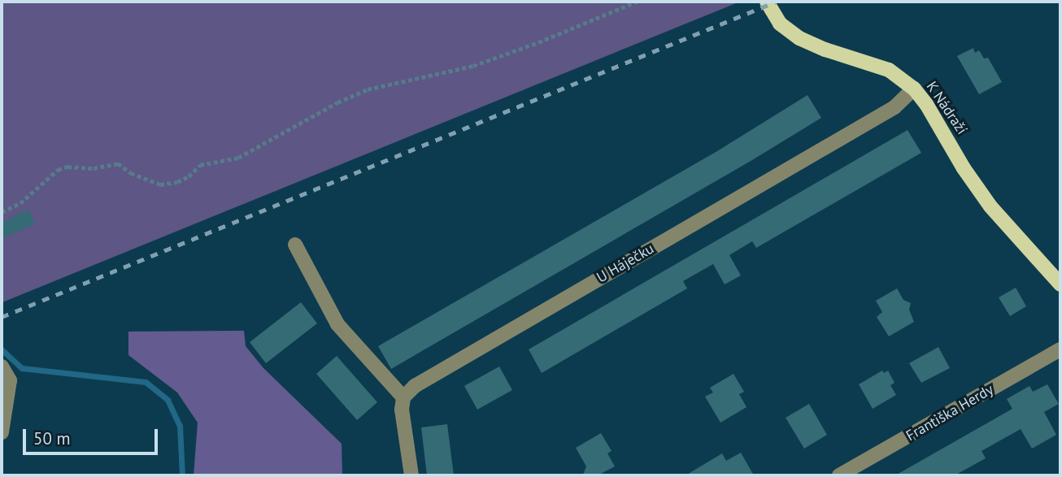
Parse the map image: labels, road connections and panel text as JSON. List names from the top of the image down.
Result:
{
  "streets": {
    "main road": ["K Nádraží"],
    "street": ["U Háječku", "Františka Herdy"]
  },
  "crossings": [
    ["K Nádraží", "U Háječku"]
  ],
  "scale_bar": "50 m"
}
